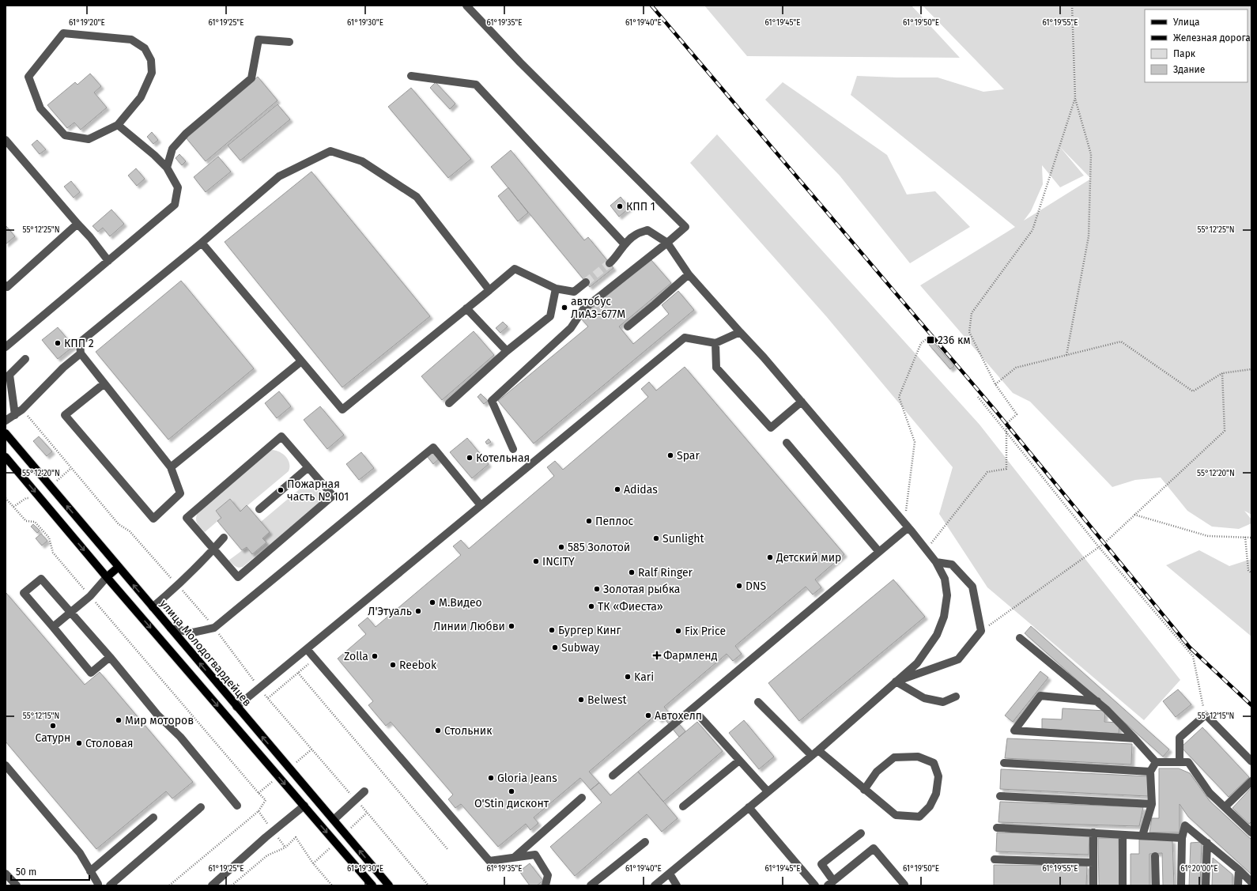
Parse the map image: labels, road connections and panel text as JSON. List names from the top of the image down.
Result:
{
  "streets": {
    "main road": ["улица Молодогвардейцев"]
  },
  "places": {
    "other": [
      "КПП 1",
      "автобус ЛиАЗ-677М",
      "КПП 2",
      "Spar",
      "Котельная",
      "Adidas",
      "Пожарная часть № 101",
      "Пеплос",
      "Sunlight",
      "585 Золотой",
      "Детский мир",
      "INCITY",
      "Ralf Ringer",
      "DNS",
      "Золотая рыбка",
      "М.Видео",
      "ТК «Фиеста»",
      "Л'Этуаль",
      "Линии Любви",
      "Бургер Кинг",
      "Fix Price",
      "Subway",
      "Zolla",
      "Reebok",
      "Kari",
      "Belwest",
      "Автохелп",
      "Мир моторов",
      "Сатурн",
      "Стольник",
      "Столовая",
      "Gloria Jeans",
      "O'Stin дисконт"
    ],
    "transit": ["236 км"],
    "health": ["Фармленд"]
  },
  "legend": [
    "Улица",
    "Железная дорога",
    "Парк",
    "Здание"
  ],
  "scale_bar": "50 m",
  "coordinates": [
    "61°19'20\"E",
    "61°19'25\"E",
    "61°19'30\"E",
    "61°19'35\"E",
    "61°19'40\"E",
    "61°19'45\"E",
    "61°19'50\"E",
    "61°19'55\"E",
    "55°12'25\"N",
    "55°12'20\"N",
    "55°12'15\"N",
    "61°20'00\"E"
  ]
}
